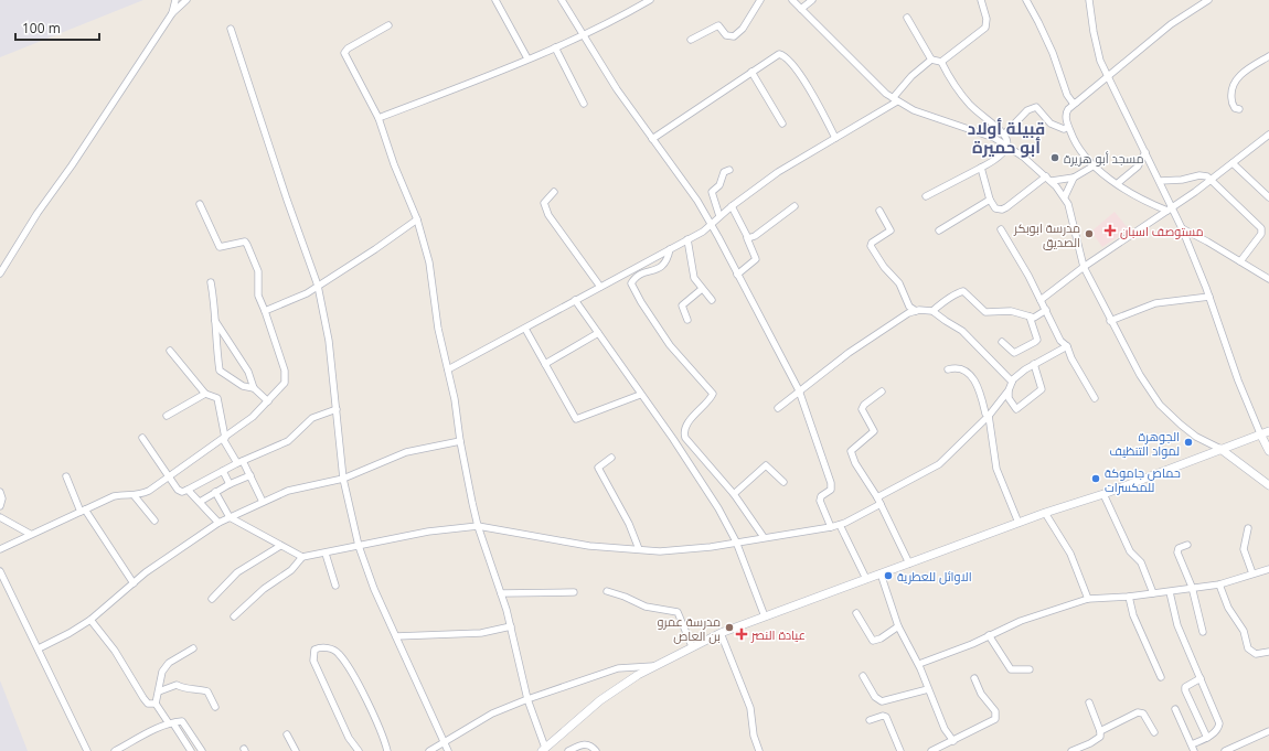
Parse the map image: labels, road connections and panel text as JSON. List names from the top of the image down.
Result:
{
  "districts": ["قبيلة أولاد أبو حميرة"],
  "places": {
    "other": [
      "مسجد أبو هريرة",
      "مدرسة ابوبكر الصديق",
      "الجوهرة لمواد التنظيف",
      "حماص جاموكة للمكسرات",
      "الاوائل للعطرية",
      "مدرسة عمرو بن العاص"
    ],
    "health": ["مستوصف اسبان", "عيادة النصر"]
  },
  "scale_bar": "100 m"
}
